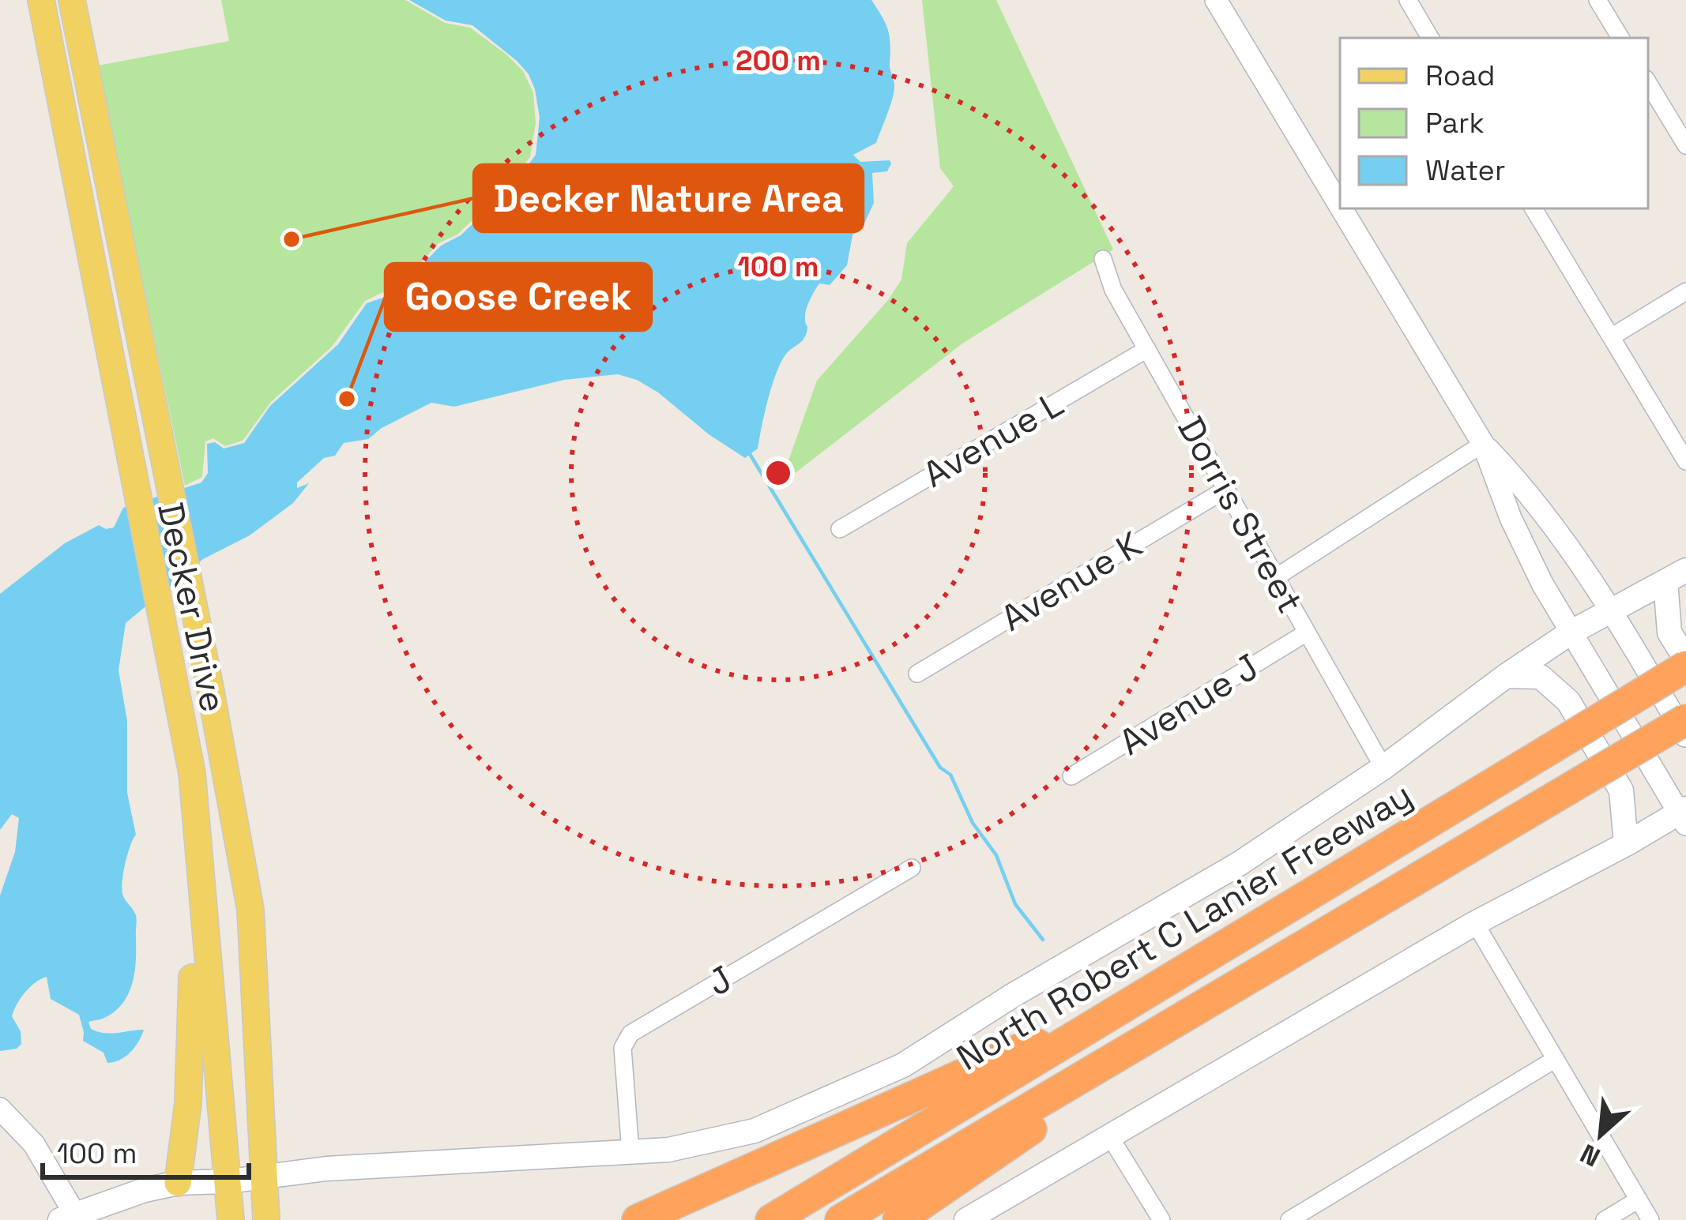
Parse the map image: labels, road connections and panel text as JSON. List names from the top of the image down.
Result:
{
  "streets": {
    "highway": ["North Robert C Lanier Freeway"],
    "main road": ["Decker Drive"],
    "street": [
      "Avenue L",
      "Dorris Street",
      "Avenue K",
      "Avenue J",
      "J"
    ]
  },
  "crossings": [
    ["Avenue L", "Dorris Street"],
    ["Dorris Street", "Avenue K"],
    ["Dorris Street", "Avenue J"]
  ],
  "places": ["Decker Nature Area", "Goose Creek"],
  "legend": ["Road", "Park", "Water"],
  "scale_bar": "100 m",
  "north": "bottom left",
  "rings": ["200 m", "100 m"]
}
